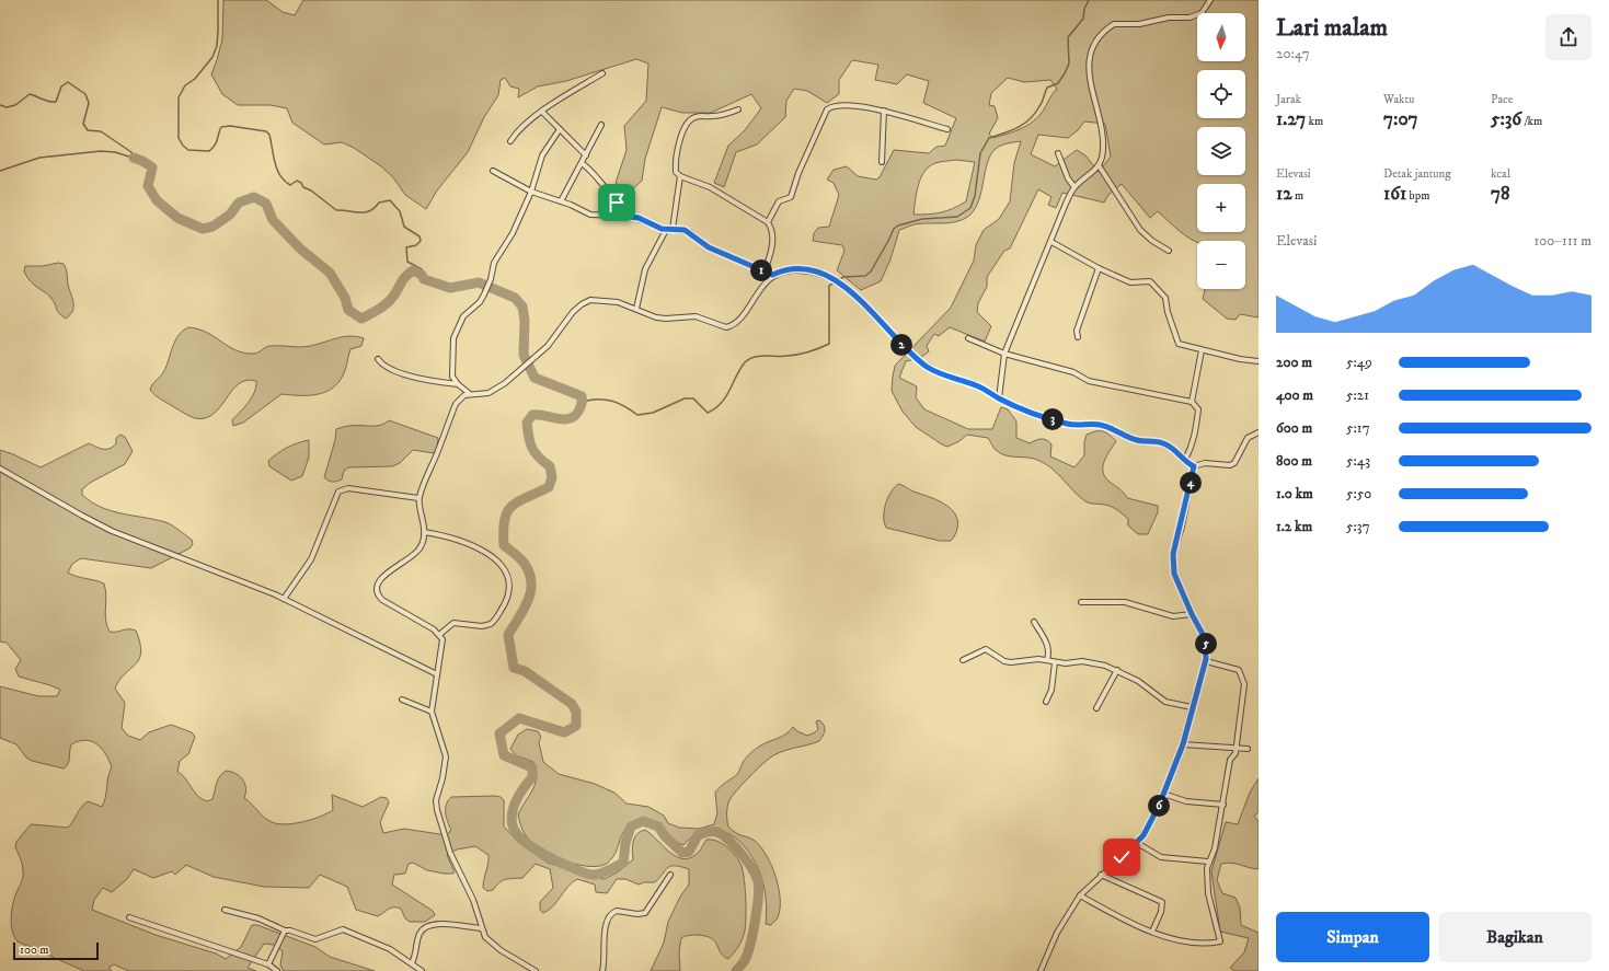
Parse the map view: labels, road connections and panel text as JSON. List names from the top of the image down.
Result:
{
  "scale_bar": "100 m",
  "north": "bottom",
  "page": {
    "heading": ["Lari malam", "20:47"],
    "map_buttons": ["+", "−"],
    "stats": [
      ["Jarak", "1.27 km"],
      ["Waktu", "7:07"],
      ["Pace", "5:36 /km"],
      ["Elevasi", "12 m"],
      ["Detak jantung", "161 bpm"],
      ["kcal", "78"]
    ],
    "chart": ["Elevasi", "100–111 m"],
    "pins": [
      "1",
      "2",
      "3",
      "4",
      "5",
      "6"
    ],
    "list": [
      {
        "name": "200 m",
        "note": "5:49"
      },
      {
        "name": "400 m",
        "note": "5:21"
      },
      {
        "name": "600 m",
        "note": "5:17"
      },
      {
        "name": "800 m",
        "note": "5:43"
      },
      {
        "name": "1.0 km",
        "note": "5:50"
      },
      {
        "name": "1.2 km",
        "note": "5:37"
      }
    ],
    "buttons": ["Simpan", "Bagikan"],
    "scale": "100 m"
  }
}
